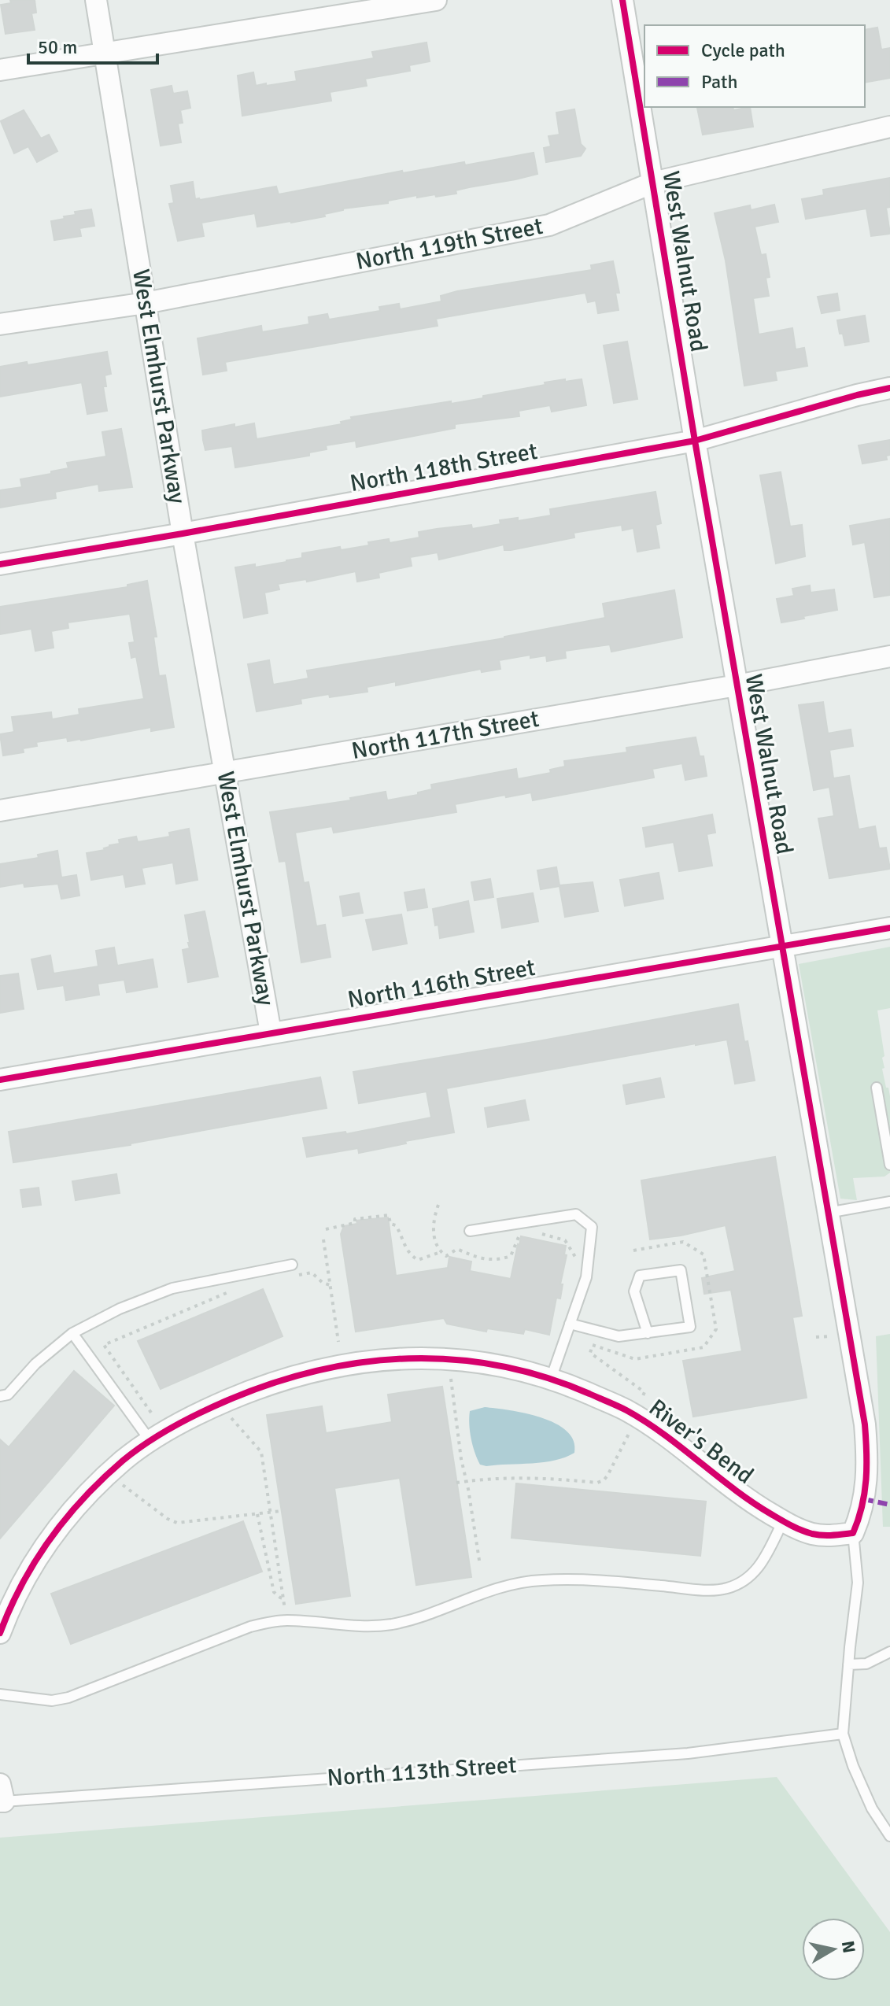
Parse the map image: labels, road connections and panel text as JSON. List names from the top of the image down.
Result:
{
  "streets": {
    "street": [
      "North 119th Street",
      "West Walnut Road",
      "West Elmhurst Parkway",
      "North 118th Street",
      "North 117th Street",
      "North 116th Street",
      "River's Bend"
    ],
    "lane": ["North 113th Street"]
  },
  "crossings": [
    ["North 119th Street", "West Walnut Road"],
    ["North 119th Street", "West Elmhurst Parkway"],
    ["West Walnut Road", "North 118th Street"],
    ["West Walnut Road", "North 117th Street"],
    ["West Walnut Road", "North 116th Street"],
    ["West Walnut Road", "River's Bend"],
    ["West Walnut Road", "North 113th Street"],
    ["West Elmhurst Parkway", "North 118th Street"],
    ["West Elmhurst Parkway", "North 117th Street"],
    ["West Elmhurst Parkway", "North 116th Street"]
  ],
  "legend": ["Cycle path", "Path"],
  "scale_bar": "50 m",
  "north": "right"
}
